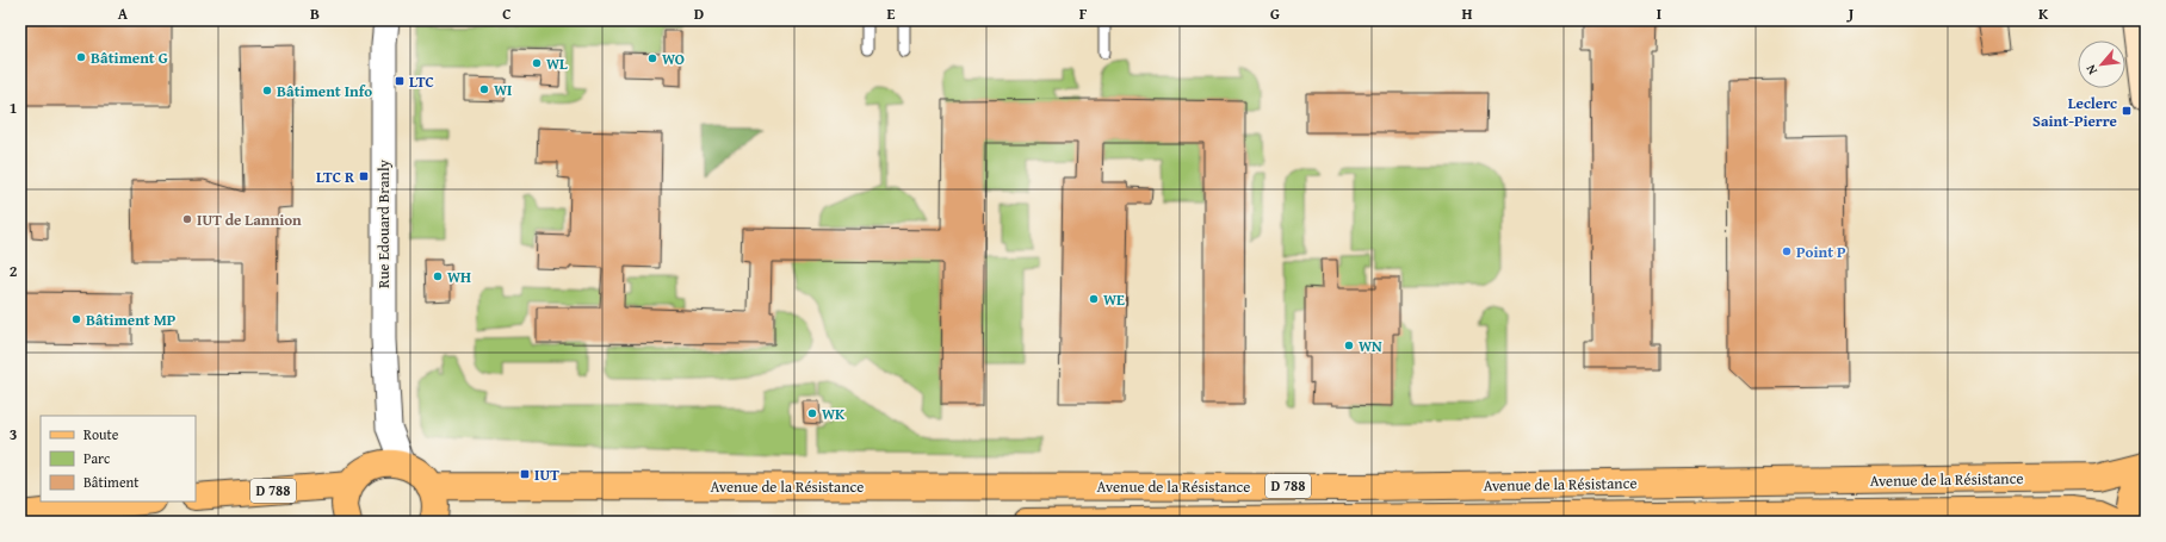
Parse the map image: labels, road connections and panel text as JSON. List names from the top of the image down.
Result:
{
  "streets": {
    "main road": ["Avenue de la Résistance", "D 788"],
    "street": ["Rue Edouard Branly"]
  },
  "places": {
    "other": [
      "Bâtiment G",
      "WO",
      "WL",
      "WI",
      "Bâtiment Info",
      "IUT de Lannion",
      "Point P",
      "WH",
      "WE",
      "Bâtiment MP",
      "WN",
      "WK"
    ],
    "transit": [
      "LTC",
      "Leclerc Saint-Pierre",
      "LTC R",
      "IUT"
    ]
  },
  "legend": ["Route", "Parc", "Bâtiment"],
  "north": "bottom left",
  "grid": {
    "columns": [
      "A",
      "B",
      "C",
      "D",
      "E",
      "F",
      "G",
      "H",
      "I",
      "J",
      "K"
    ],
    "rows": ["1", "2", "3"]
  }
}
